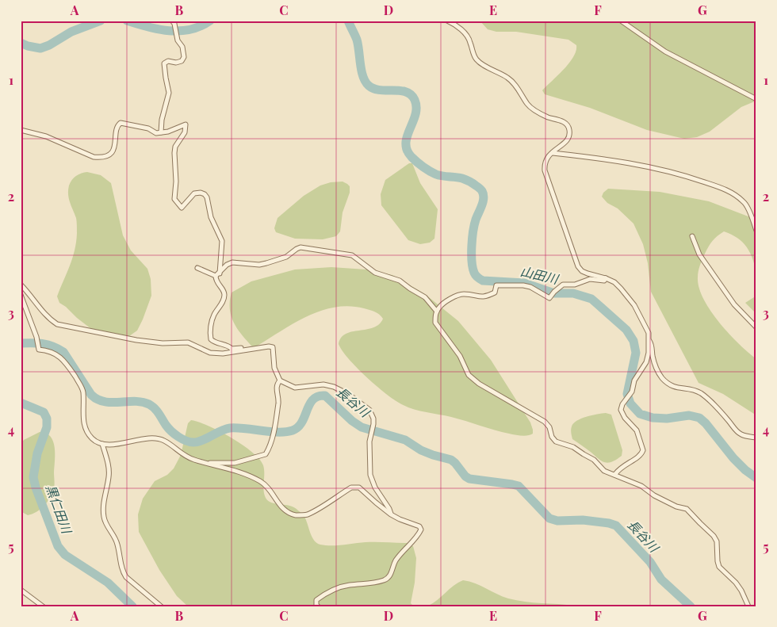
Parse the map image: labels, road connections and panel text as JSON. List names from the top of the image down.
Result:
{
  "water": ["山田川", "長谷川", "黒仁田川"],
  "grid": {
    "columns": [
      "A",
      "B",
      "C",
      "D",
      "E",
      "F",
      "G"
    ],
    "rows": [
      "1",
      "2",
      "3",
      "4",
      "5"
    ]
  }
}
